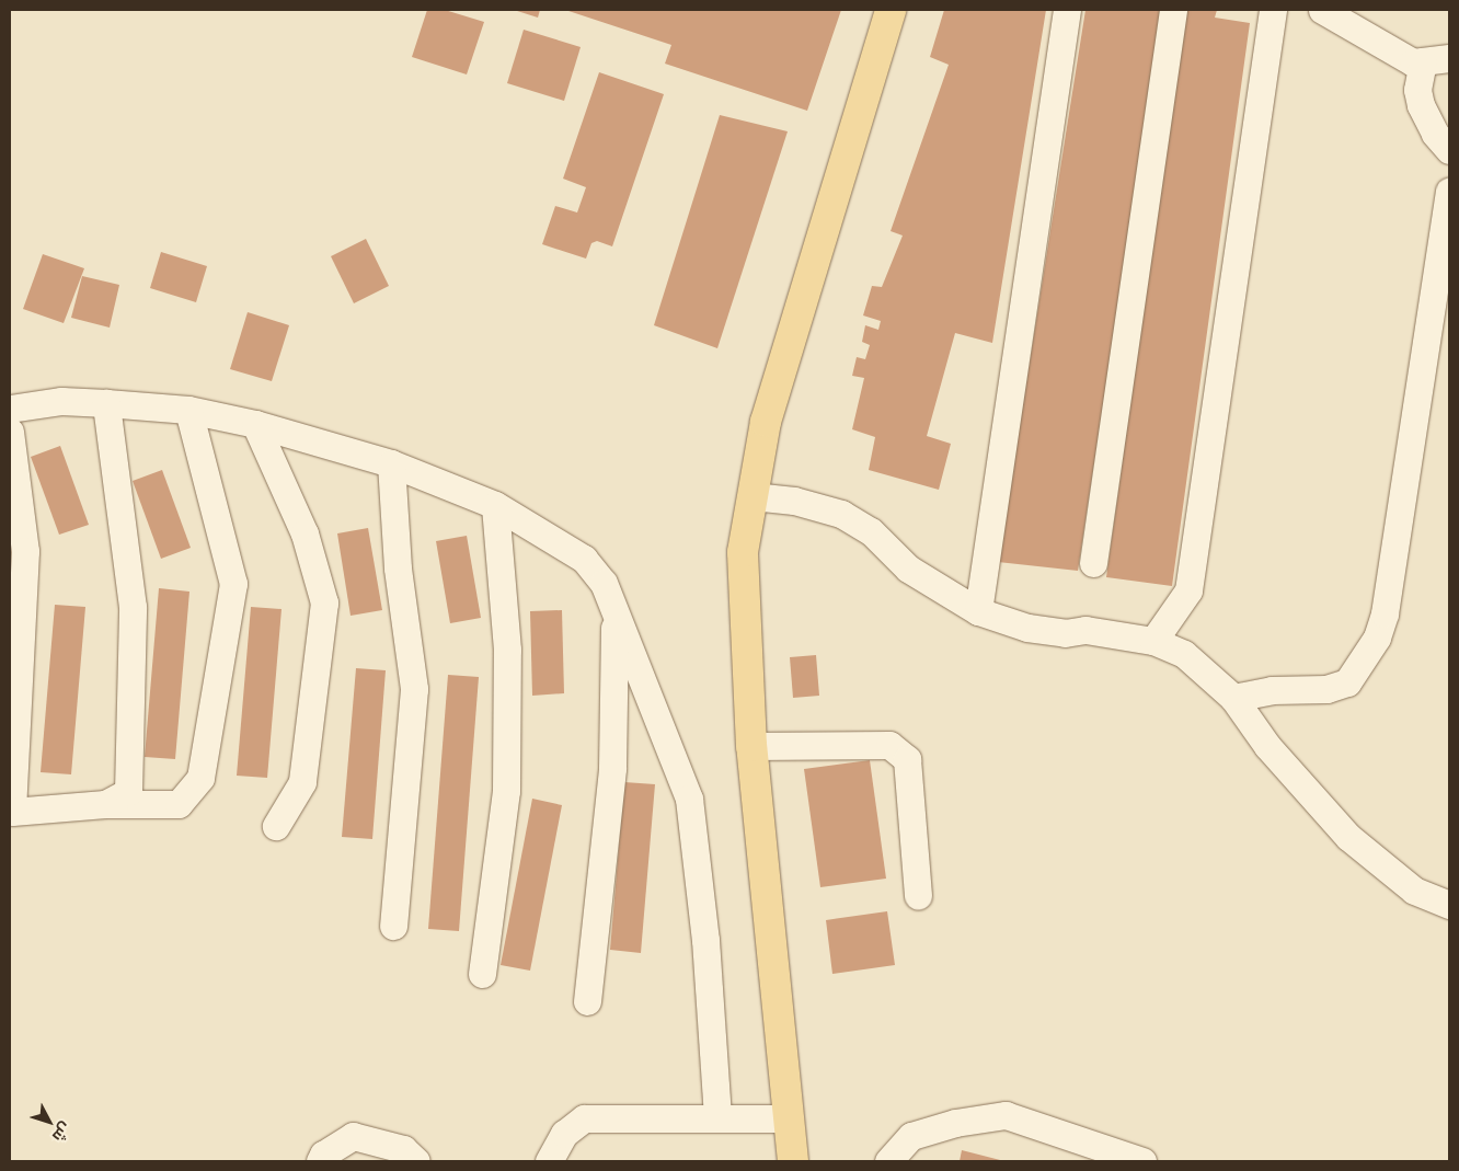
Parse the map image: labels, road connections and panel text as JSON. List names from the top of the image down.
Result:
{
  "north": "bottom right"
}
